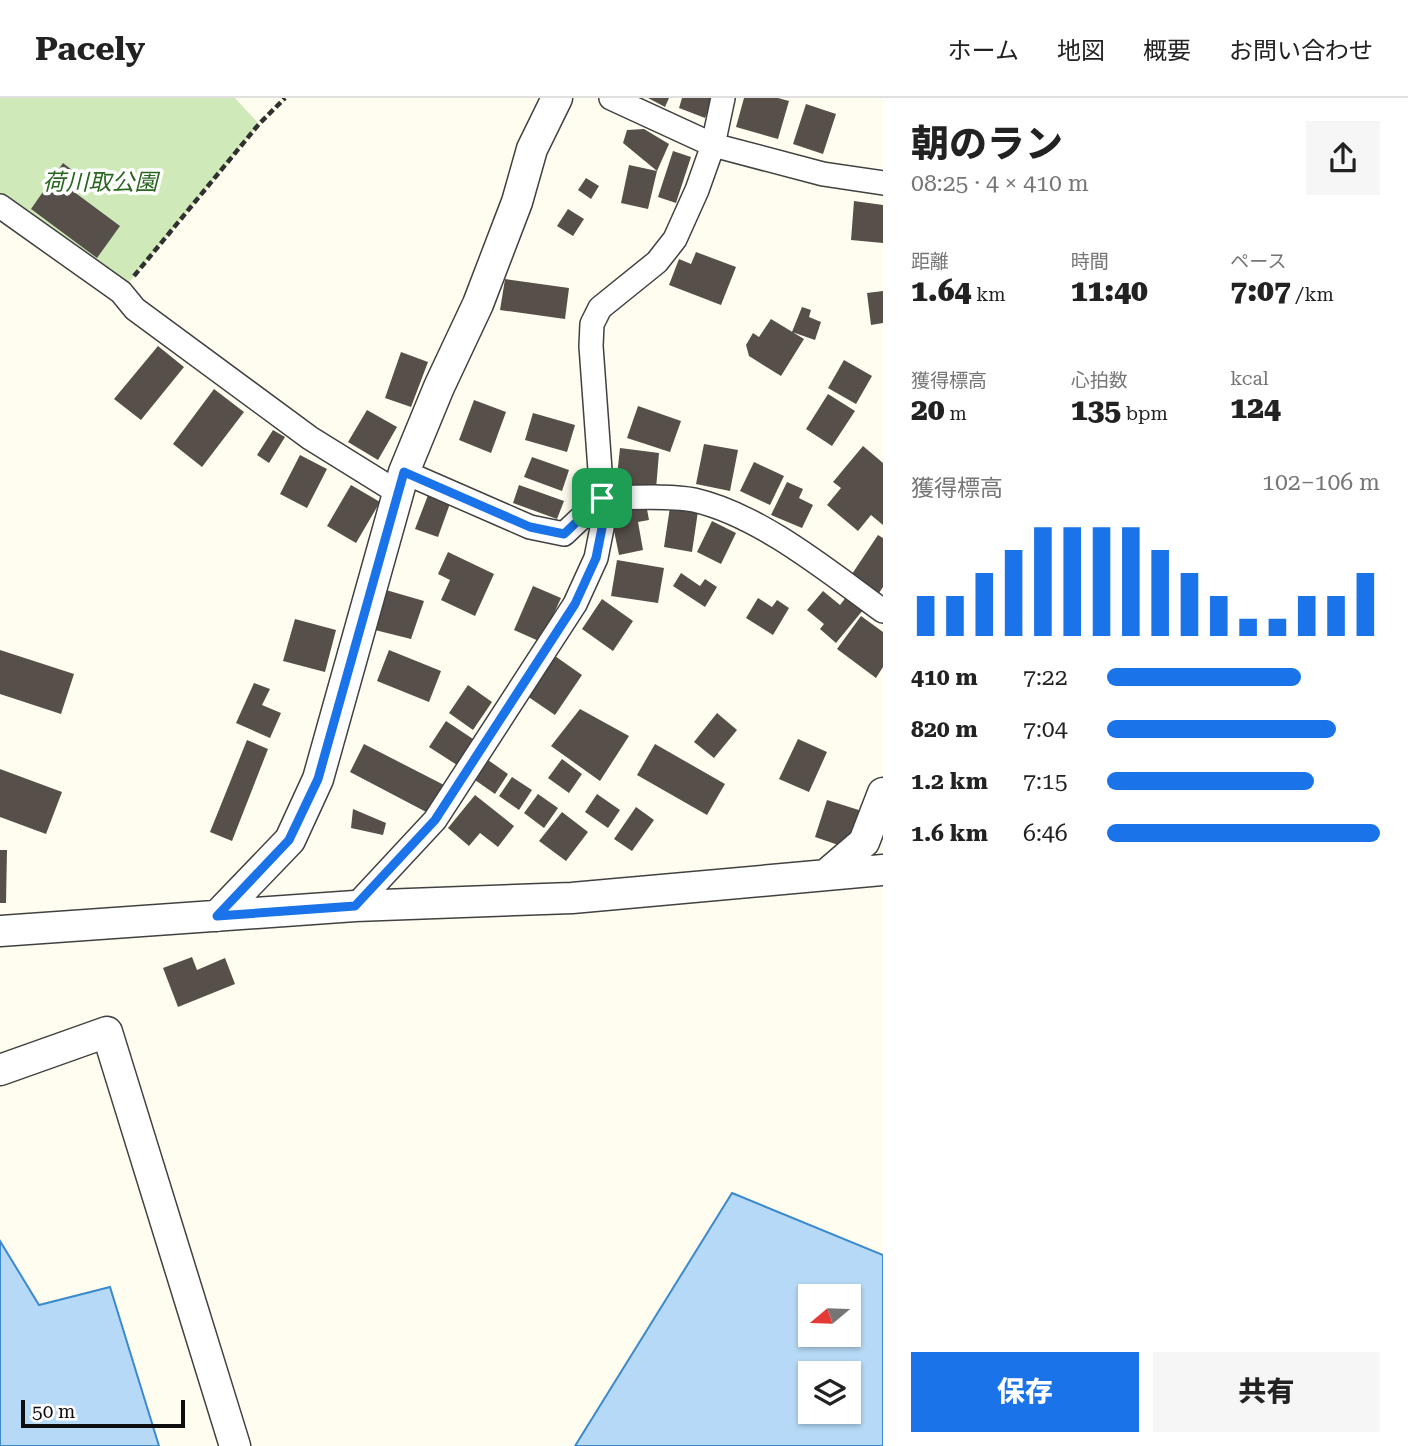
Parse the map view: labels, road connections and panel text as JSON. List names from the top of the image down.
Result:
{
  "parks": ["荷川取公園"],
  "scale_bar": "50 m",
  "north": "left",
  "page": {
    "header": "Pacely",
    "nav": [
      "ホーム",
      "地図",
      "概要",
      "お問い合わせ"
    ],
    "heading": ["朝のラン", "08:25 · 4 × 410 m"],
    "stats": [
      ["距離", "1.64 km"],
      ["時間", "11:40"],
      ["ペース", "7:07 /km"],
      ["獲得標高", "20 m"],
      ["心拍数", "135 bpm"],
      ["kcal", "124"]
    ],
    "chart": ["獲得標高", "102–106 m"],
    "list": [
      {
        "name": "410 m",
        "note": "7:22"
      },
      {
        "name": "820 m",
        "note": "7:04"
      },
      {
        "name": "1.2 km",
        "note": "7:15"
      },
      {
        "name": "1.6 km",
        "note": "6:46"
      }
    ],
    "buttons": ["保存", "共有"],
    "scale": "50 m"
  }
}
